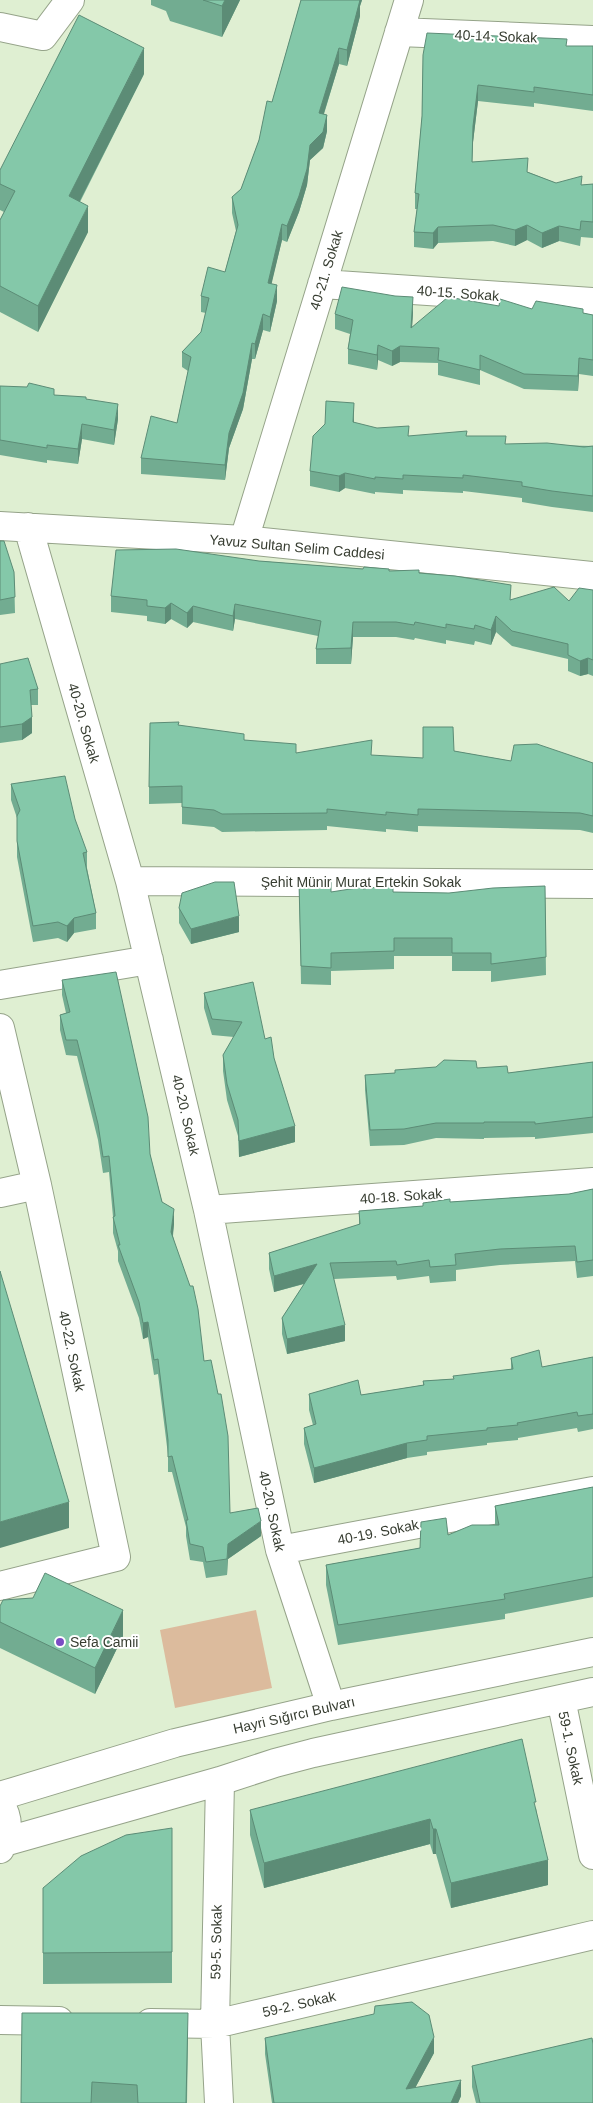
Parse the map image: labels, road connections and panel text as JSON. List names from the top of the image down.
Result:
{
  "streets": {
    "street": [
      "40-14. Sokak",
      "40-21. Sokak",
      "40-15. Sokak",
      "Yavuz Sultan Selim Caddesi",
      "40-20. Sokak",
      "Şehit Münir Murat Ertekin Sokak",
      "40-18. Sokak",
      "40-22. Sokak",
      "40-19. Sokak",
      "Hayri Sığırcı Bulvarı",
      "59-1. Sokak",
      "59-5. Sokak",
      "59-2. Sokak"
    ]
  },
  "crossings": [
    ["40-14. Sokak", "40-21. Sokak"],
    ["40-21. Sokak", "40-15. Sokak"],
    ["40-21. Sokak", "Yavuz Sultan Selim Caddesi"],
    ["Yavuz Sultan Selim Caddesi", "40-20. Sokak"],
    ["40-20. Sokak", "Şehit Münir Murat Ertekin Sokak"],
    ["40-20. Sokak", "40-18. Sokak"],
    ["40-20. Sokak", "40-19. Sokak"],
    ["40-20. Sokak", "Hayri Sığırcı Bulvarı"],
    ["59-5. Sokak", "59-2. Sokak"]
  ],
  "places": ["Sefa Camii"]
}
